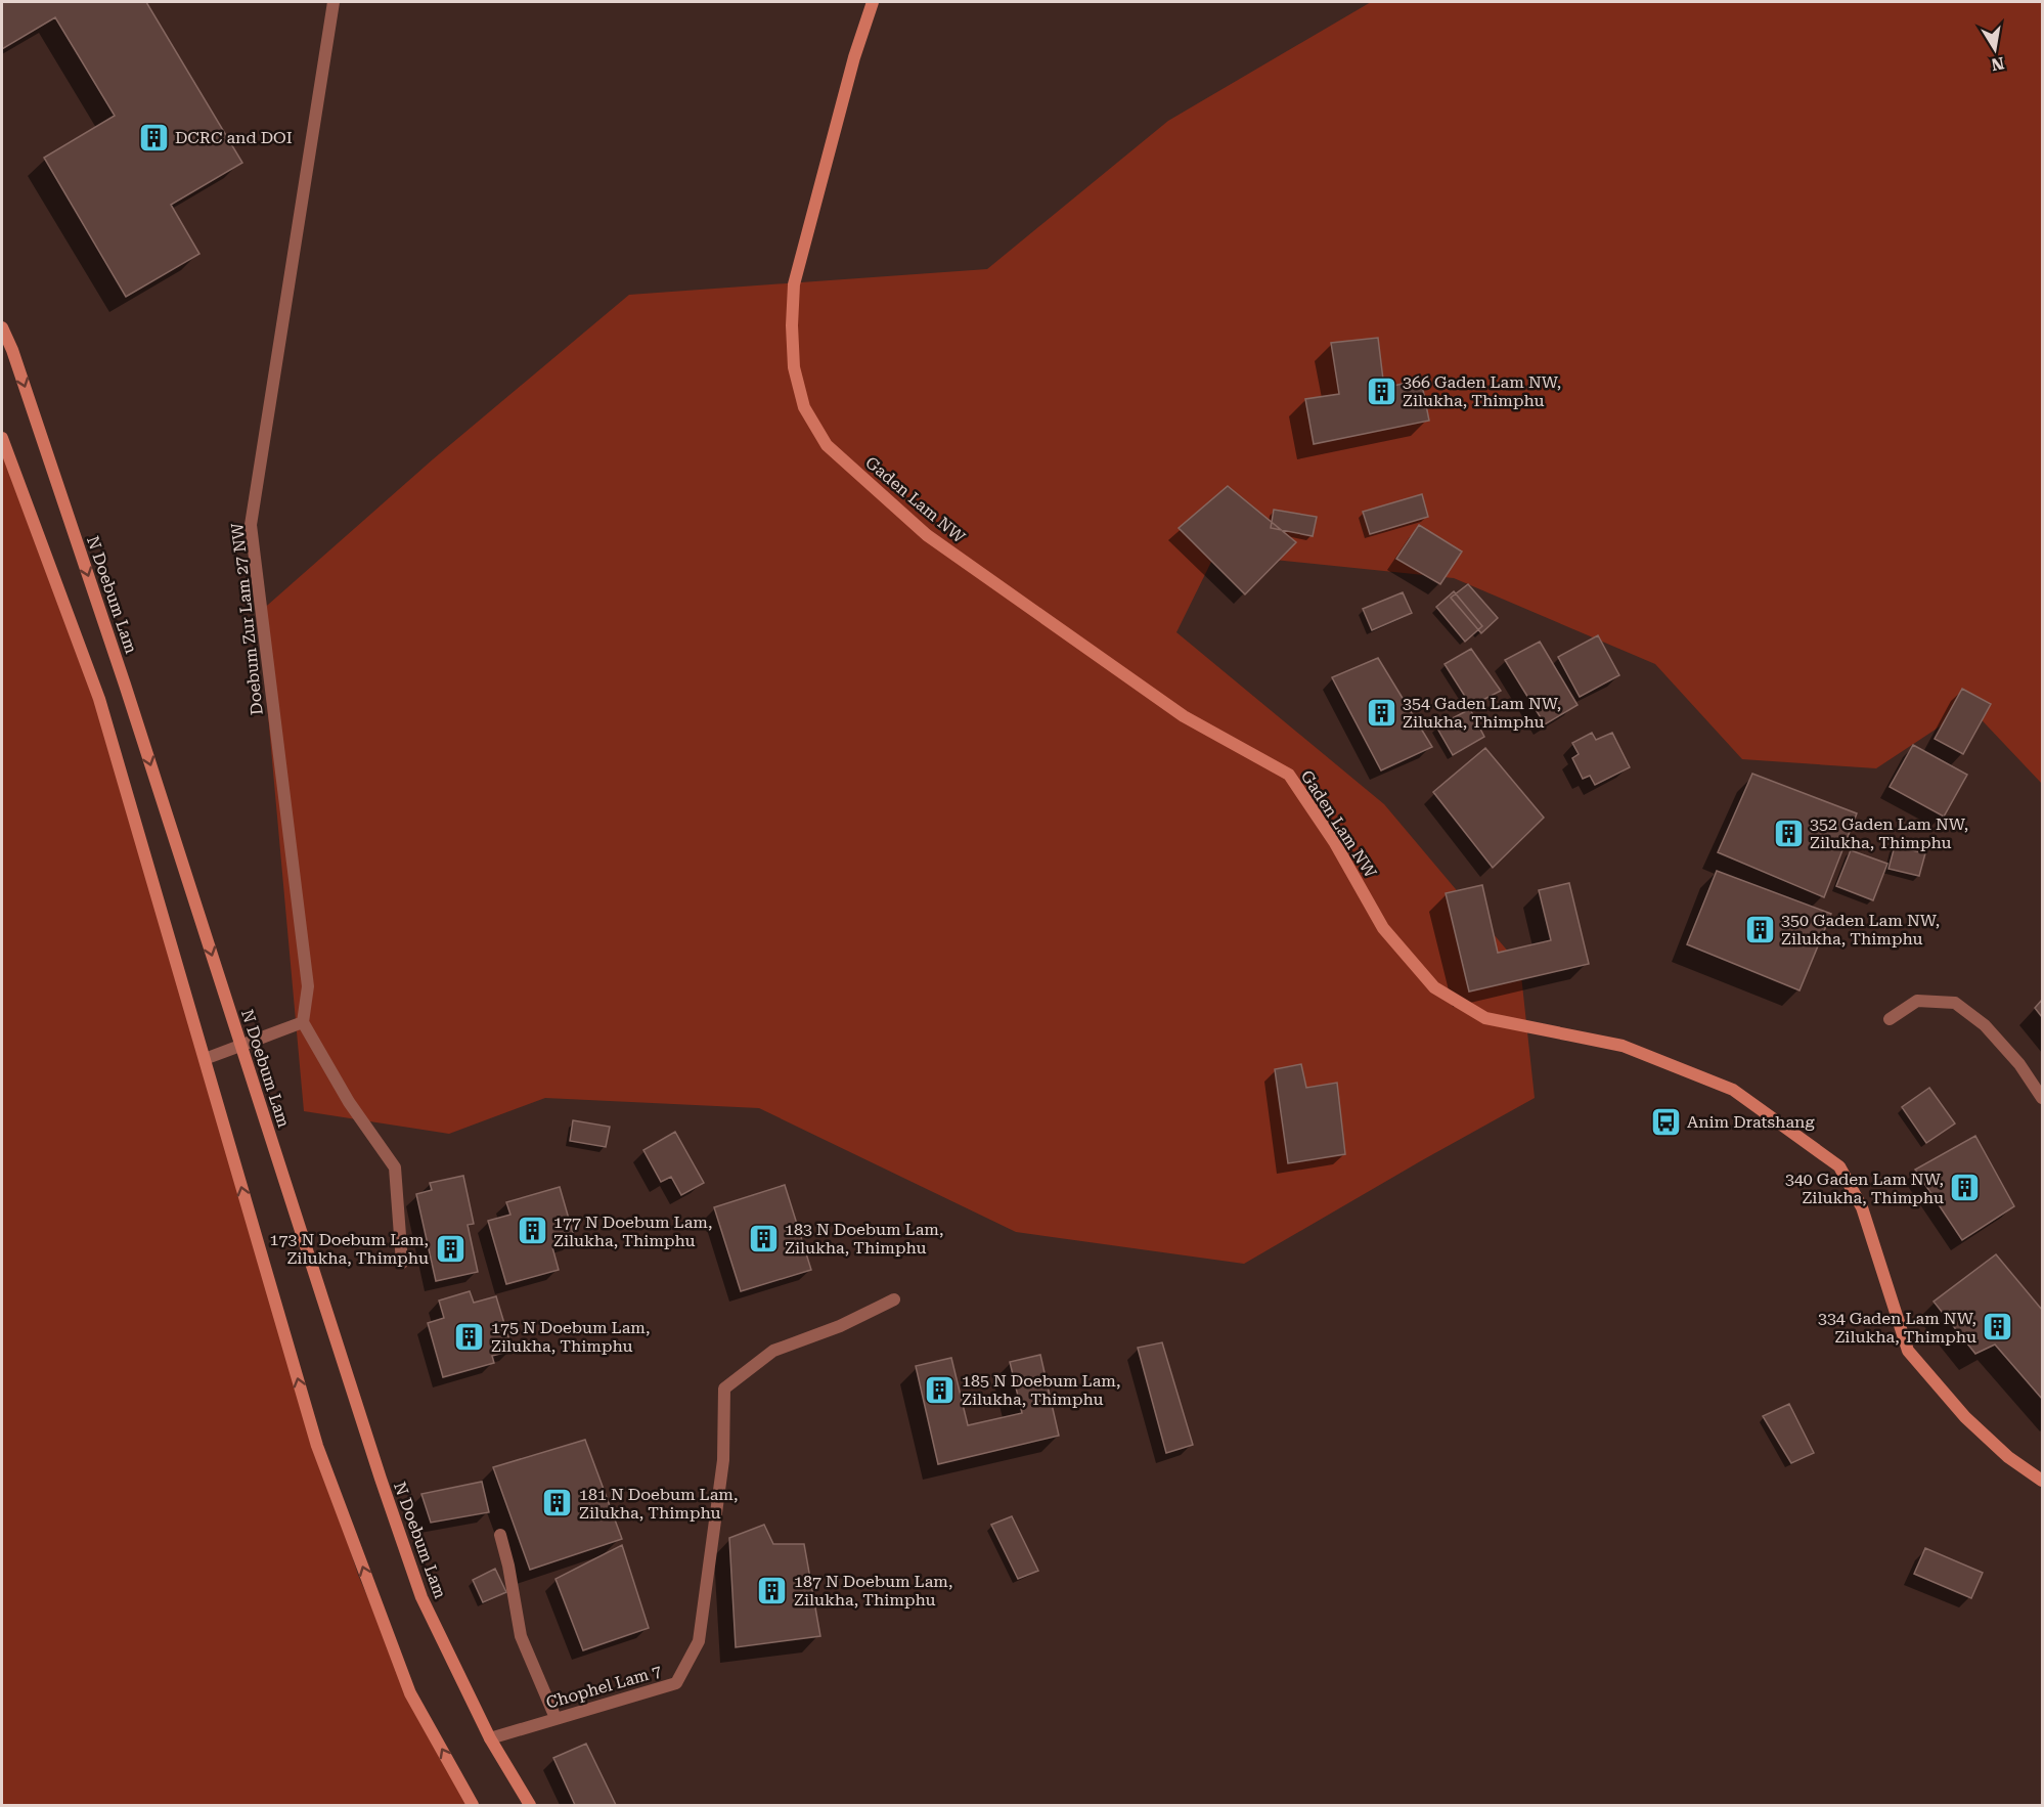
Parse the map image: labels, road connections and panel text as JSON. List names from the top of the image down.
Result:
{
  "streets": {
    "main road": ["Gaden Lam NW", "N Doebum Lam"],
    "street": ["Doebum Zur Lam 27 NW", "Chophel Lam 7"]
  },
  "crossings": [
    ["N Doebum Lam", "Chophel Lam 7"]
  ],
  "places": {
    "building": [
      "DCRC and DOI",
      "366 Gaden Lam NW, Zilukha, Thimphu",
      "354 Gaden Lam NW, Zilukha, Thimphu",
      "352 Gaden Lam NW, Zilukha, Thimphu",
      "350 Gaden Lam NW, Zilukha, Thimphu",
      "340 Gaden Lam NW, Zilukha, Thimphu",
      "177 N Doebum Lam, Zilukha, Thimphu",
      "183 N Doebum Lam, Zilukha, Thimphu",
      "173 N Doebum Lam, Zilukha, Thimphu",
      "334 Gaden Lam NW, Zilukha, Thimphu",
      "175 N Doebum Lam, Zilukha, Thimphu",
      "185 N Doebum Lam, Zilukha, Thimphu",
      "181 N Doebum Lam, Zilukha, Thimphu",
      "187 N Doebum Lam, Zilukha, Thimphu"
    ],
    "bus stop": ["Anim Dratshang"]
  },
  "north": "bottom"
}
